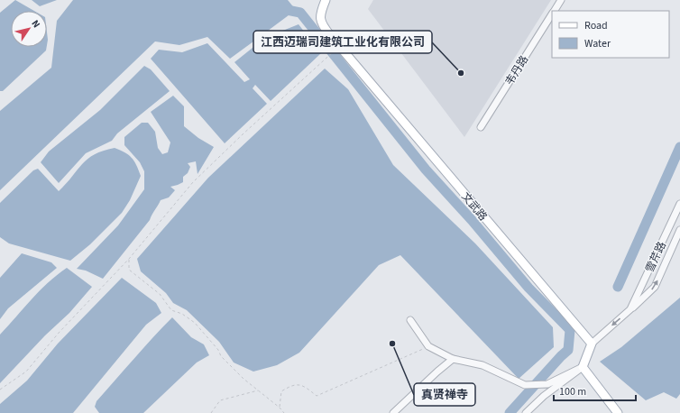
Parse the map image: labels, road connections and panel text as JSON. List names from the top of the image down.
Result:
{
  "streets": {
    "main road": ["文武路"],
    "street": ["韦丹路", "雪芹路"]
  },
  "crossings": [
    ["文武路", "雪芹路"]
  ],
  "places": ["江西迈瑞司建筑工业化有限公司", "真贤禅寺"],
  "legend": ["Road", "Water"],
  "scale_bar": "100 m",
  "north": "top right"
}
